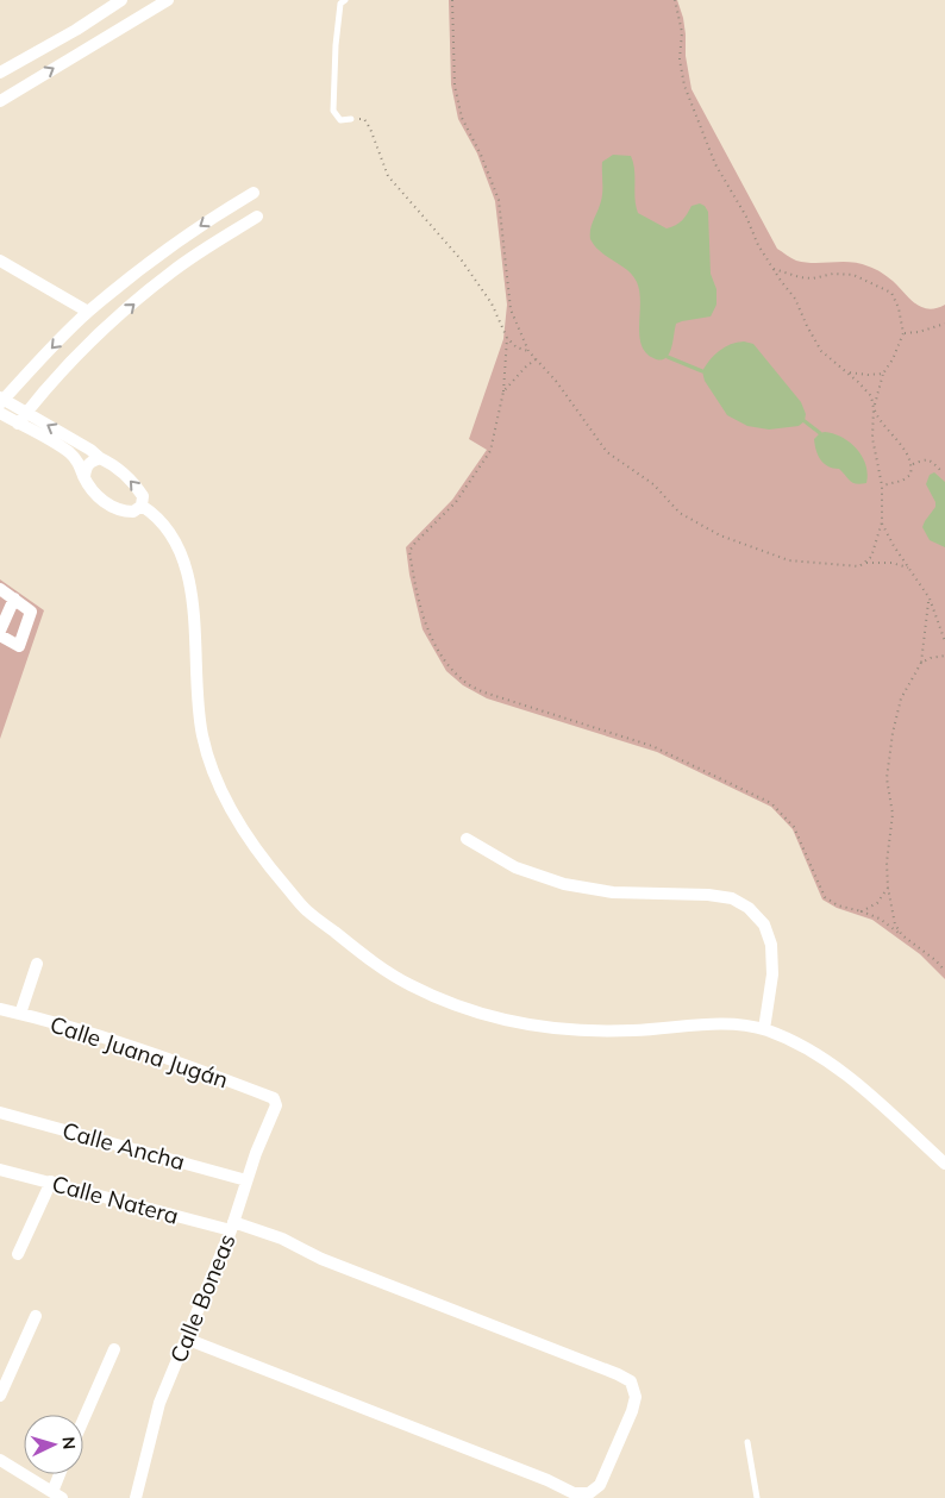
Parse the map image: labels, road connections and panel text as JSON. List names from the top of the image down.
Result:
{
  "streets": {
    "street": [
      "Calle Juana Jugán",
      "Calle Ancha",
      "Calle Natera",
      "Calle Boneas"
    ]
  },
  "crossings": [
    ["Calle Juana Jugán", "Calle Boneas"],
    ["Calle Ancha", "Calle Boneas"],
    ["Calle Natera", "Calle Boneas"]
  ],
  "north": "right"
}
